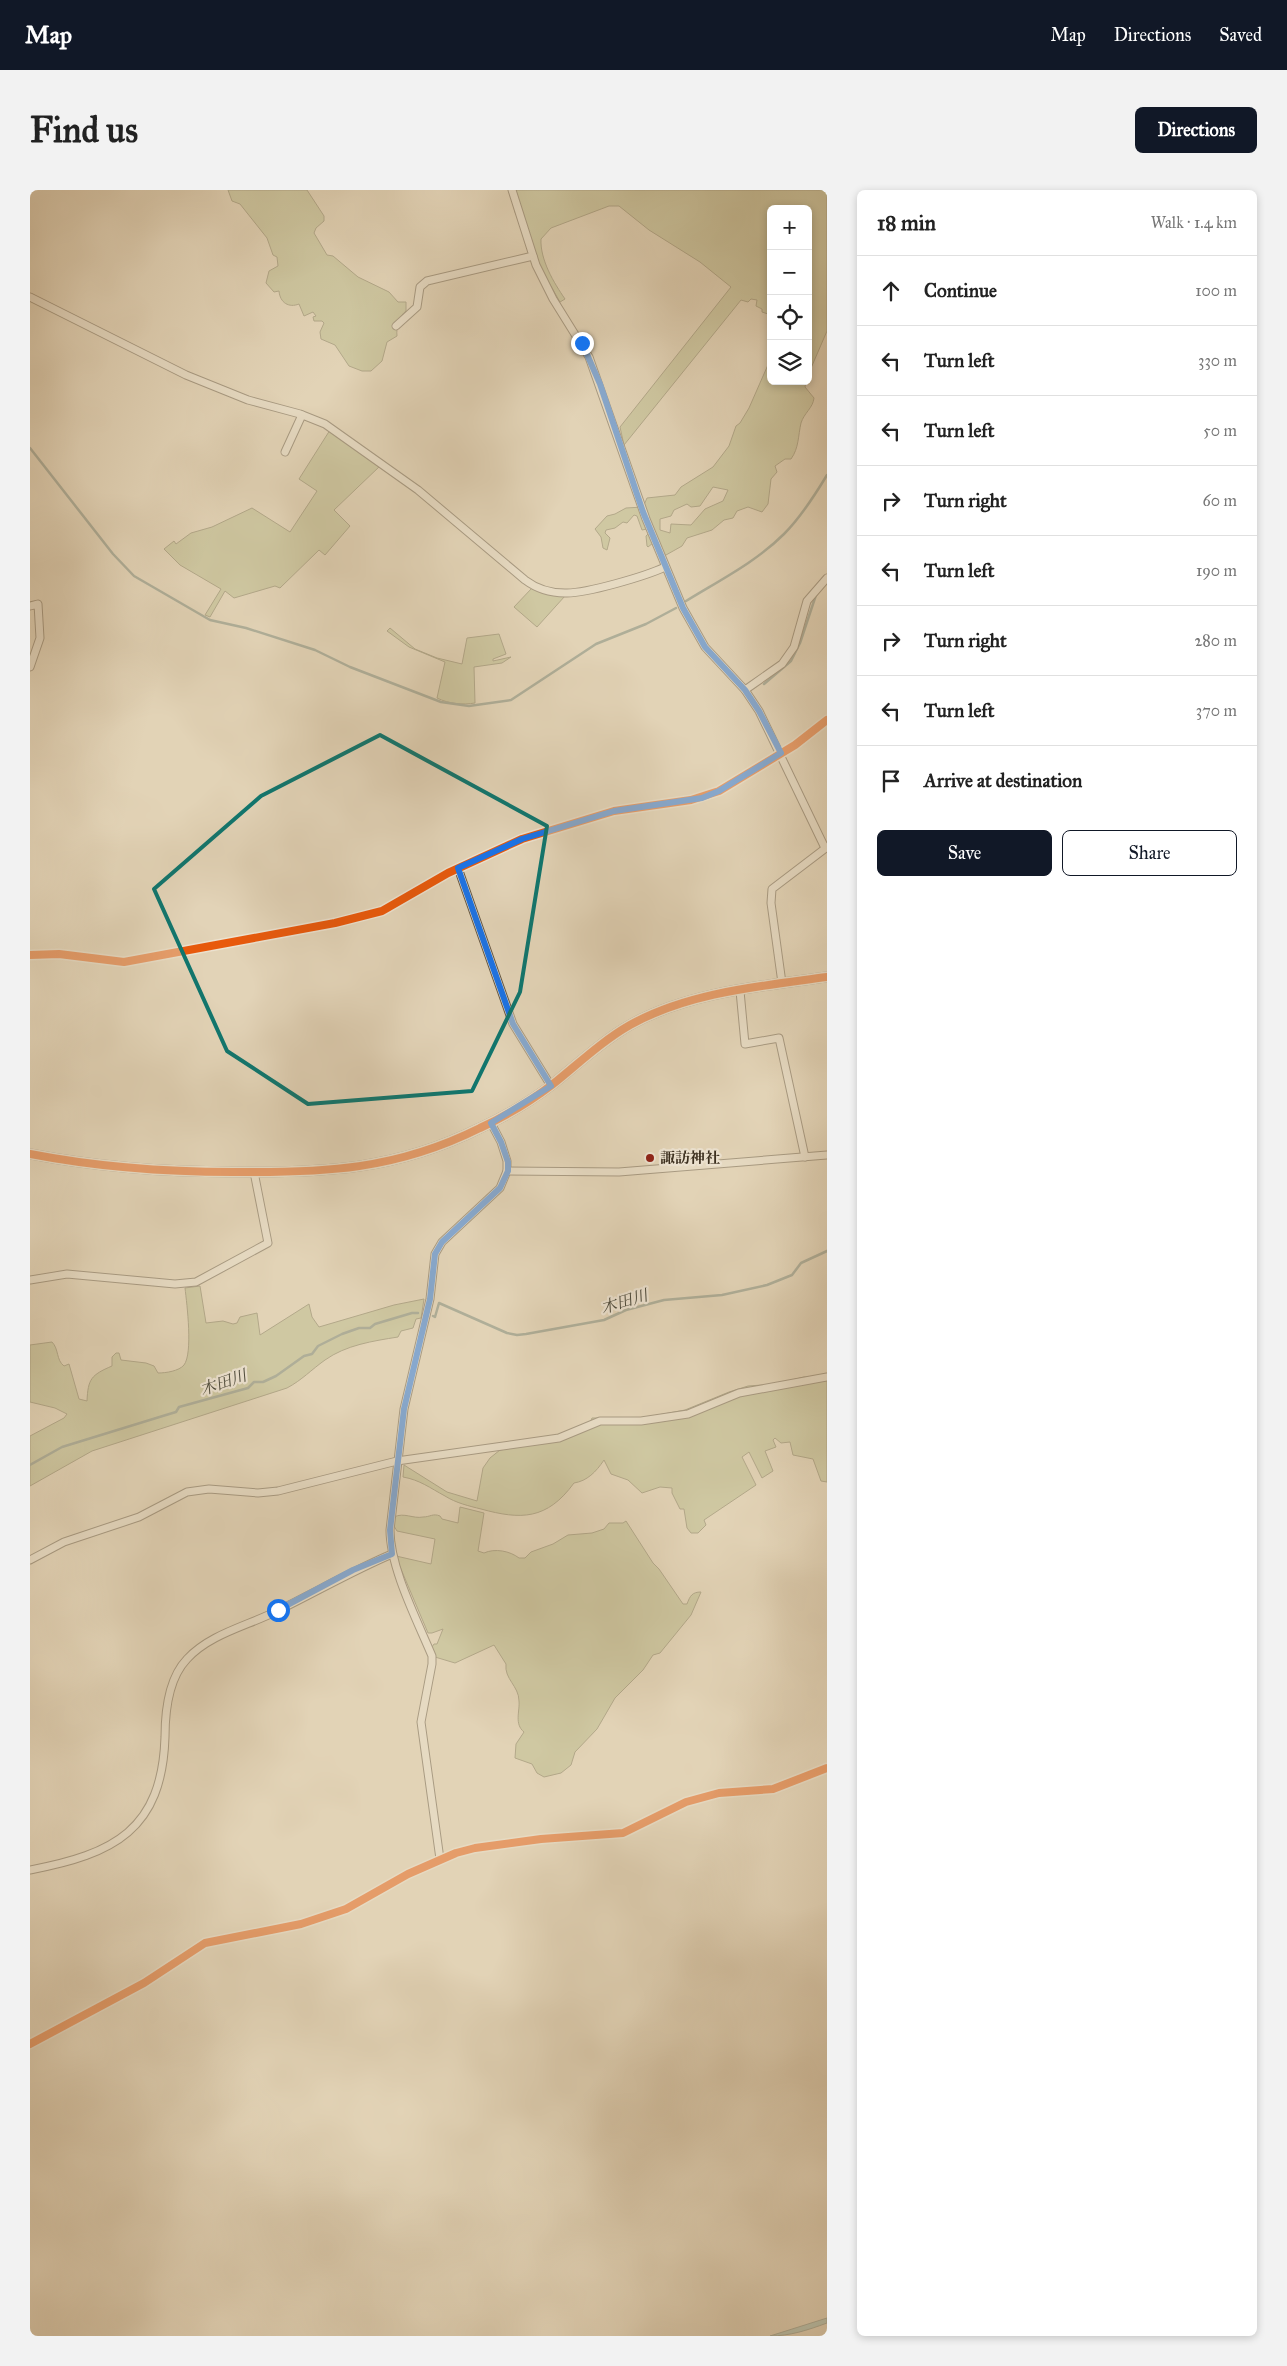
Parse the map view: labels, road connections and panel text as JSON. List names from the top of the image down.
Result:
{
  "water": ["木田川"],
  "places": ["諏訪神社"],
  "page": {
    "header": "Map",
    "nav": ["Map", "Directions", "Saved"],
    "buttons": [
      "Directions",
      ["Save", "Share"]
    ],
    "title": "Find us",
    "heading": ["18 min", "Walk · 1.4 km"],
    "map_buttons": ["+", "−"],
    "list": [
      ["Continue", "100 m"],
      ["Turn left", "330 m"],
      ["Turn left", "50 m"],
      ["Turn right", "60 m"],
      ["Turn left", "190 m"],
      ["Turn right", "280 m"],
      ["Turn left", "370 m"],
      "Arrive at destination"
    ]
  }
}
